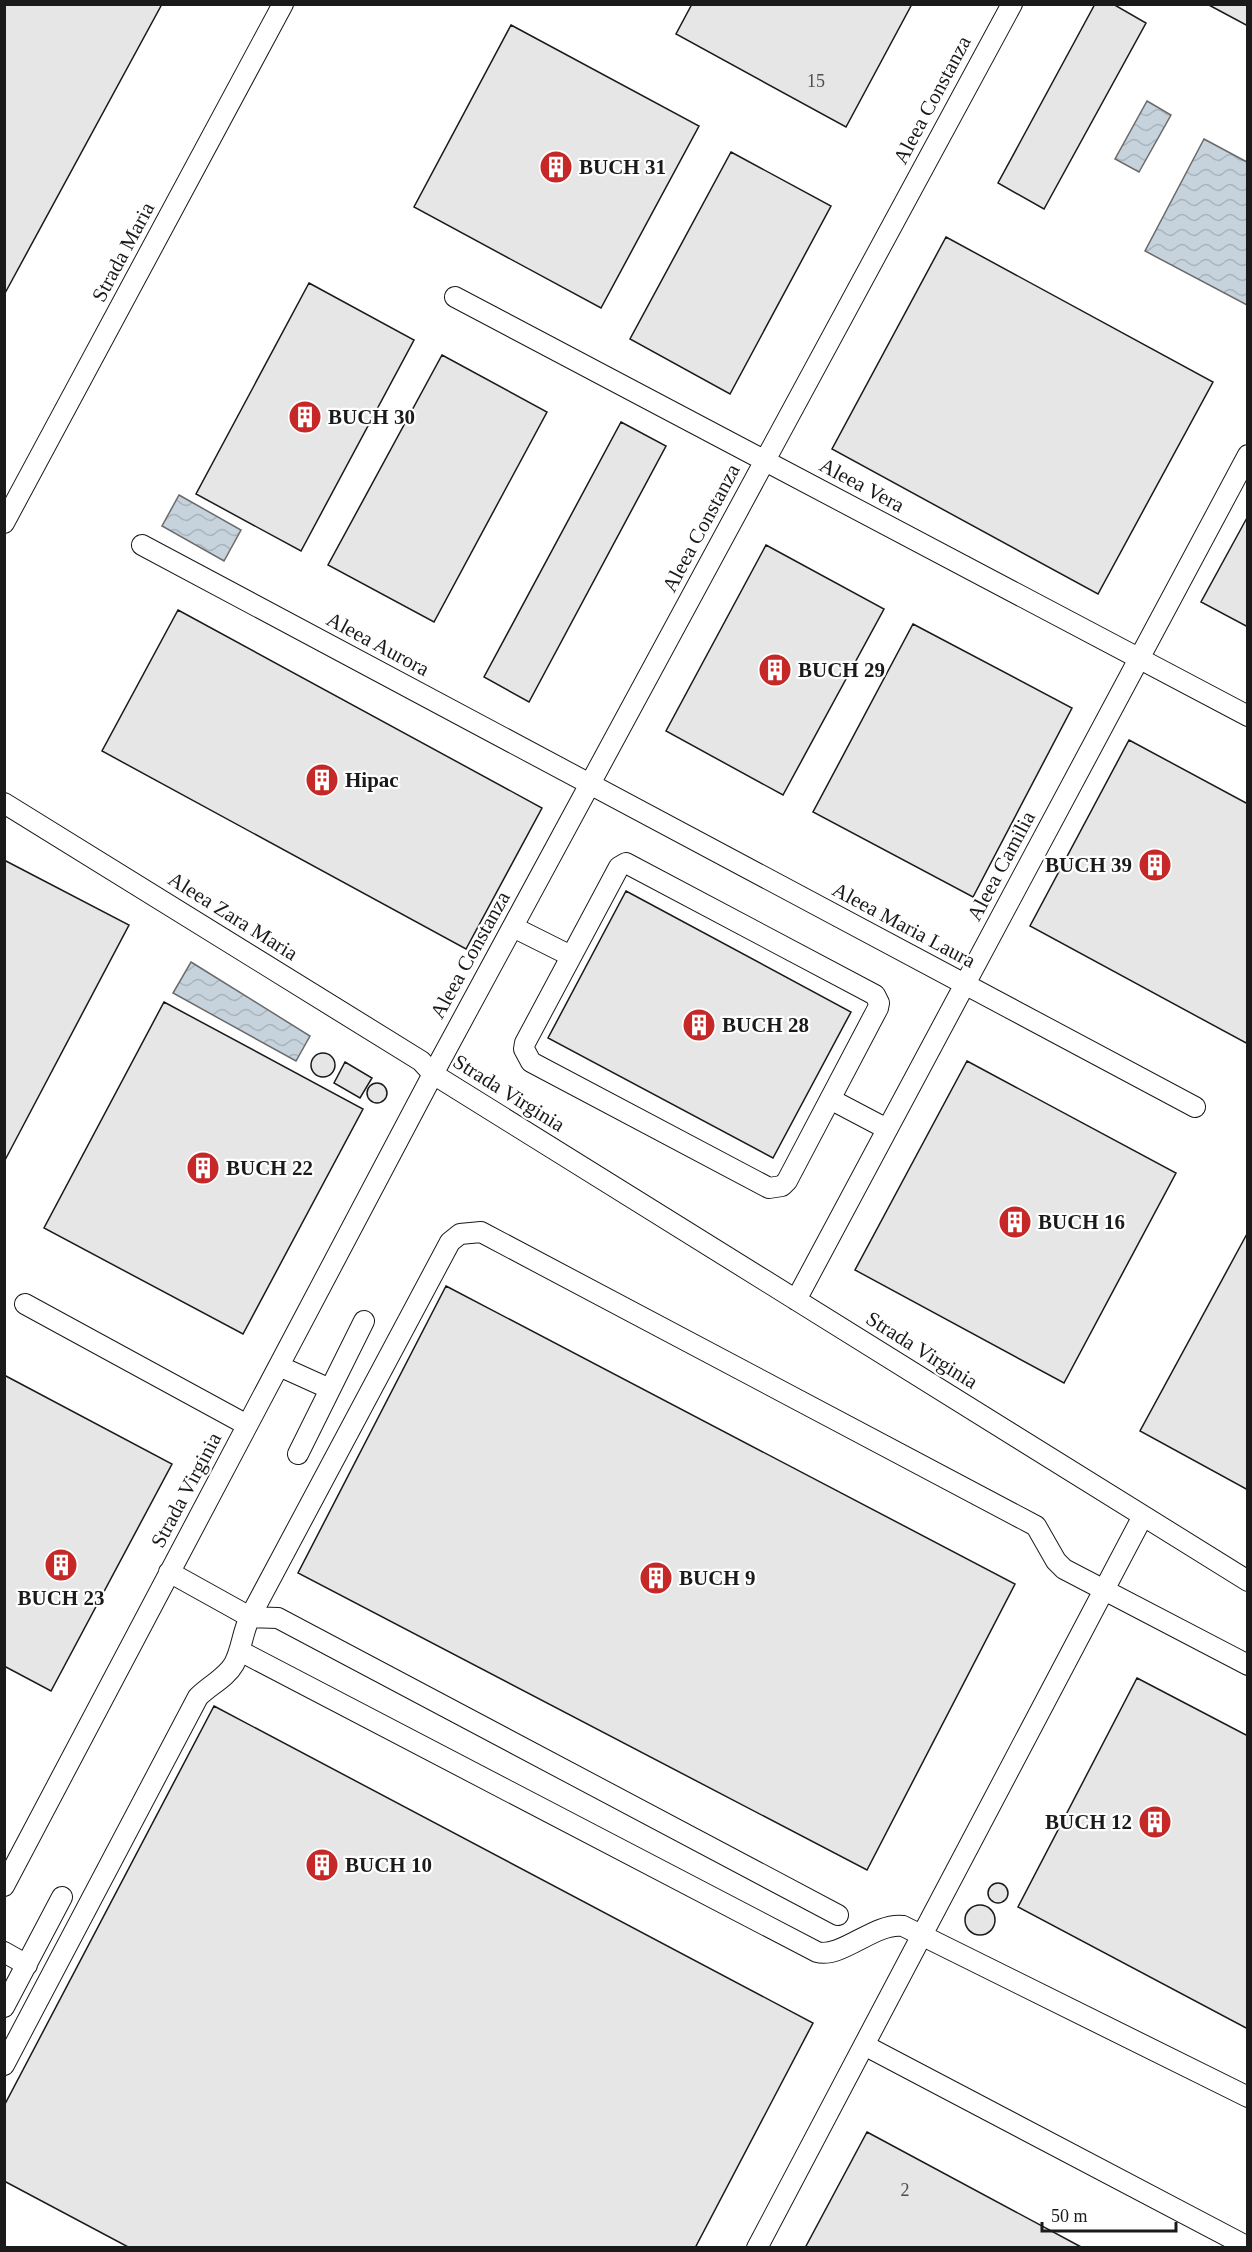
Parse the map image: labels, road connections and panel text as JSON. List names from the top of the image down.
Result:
{
  "streets": {
    "street": [
      "Aleea Constanza",
      "Strada Maria",
      "Aleea Vera",
      "Aleea Aurora",
      "Aleea Camilia",
      "Aleea Zara Maria",
      "Aleea Maria Laura",
      "Strada Virginia"
    ]
  },
  "crossings": [
    ["Aleea Constanza", "Aleea Vera"],
    ["Aleea Constanza", "Aleea Aurora"],
    ["Aleea Constanza", "Aleea Zara Maria"],
    ["Aleea Constanza", "Aleea Maria Laura"],
    ["Aleea Constanza", "Strada Virginia"],
    ["Aleea Vera", "Aleea Camilia"],
    ["Aleea Aurora", "Aleea Maria Laura"],
    ["Aleea Camilia", "Aleea Maria Laura"],
    ["Aleea Camilia", "Strada Virginia"],
    ["Aleea Zara Maria", "Strada Virginia"]
  ],
  "places": {
    "building": [
      "BUCH 31",
      "BUCH 30",
      "BUCH 29",
      "Hipac",
      "BUCH 39",
      "BUCH 28",
      "BUCH 22",
      "BUCH 16",
      "BUCH 23",
      "BUCH 9",
      "BUCH 12",
      "BUCH 10"
    ]
  },
  "house_numbers": ["15", "2"],
  "scale_bar": "50 m"
}
